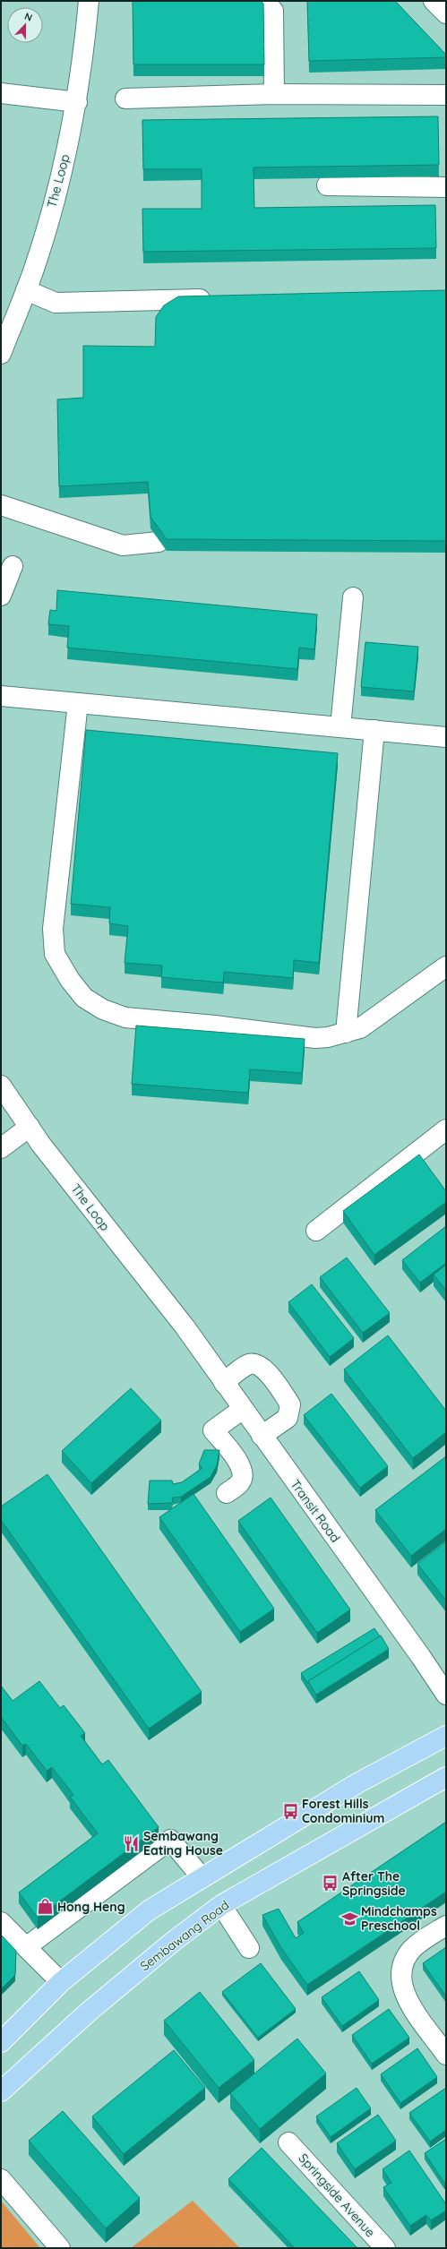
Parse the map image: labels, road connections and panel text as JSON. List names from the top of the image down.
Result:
{
  "streets": {
    "main road": ["Sembawang Road"],
    "street": ["The Loop", "Transit Road", "Springside Avenue"]
  },
  "crossings": [
    ["The Loop", "Transit Road"]
  ],
  "places": {
    "bus stop": ["Forest Hills Condominium", "After The Springside"],
    "restaurant": ["Sembawang Eating House"],
    "shop": ["Hong Heng"],
    "school or university": ["Mindchamps Preschool"]
  },
  "north": "top"
}
